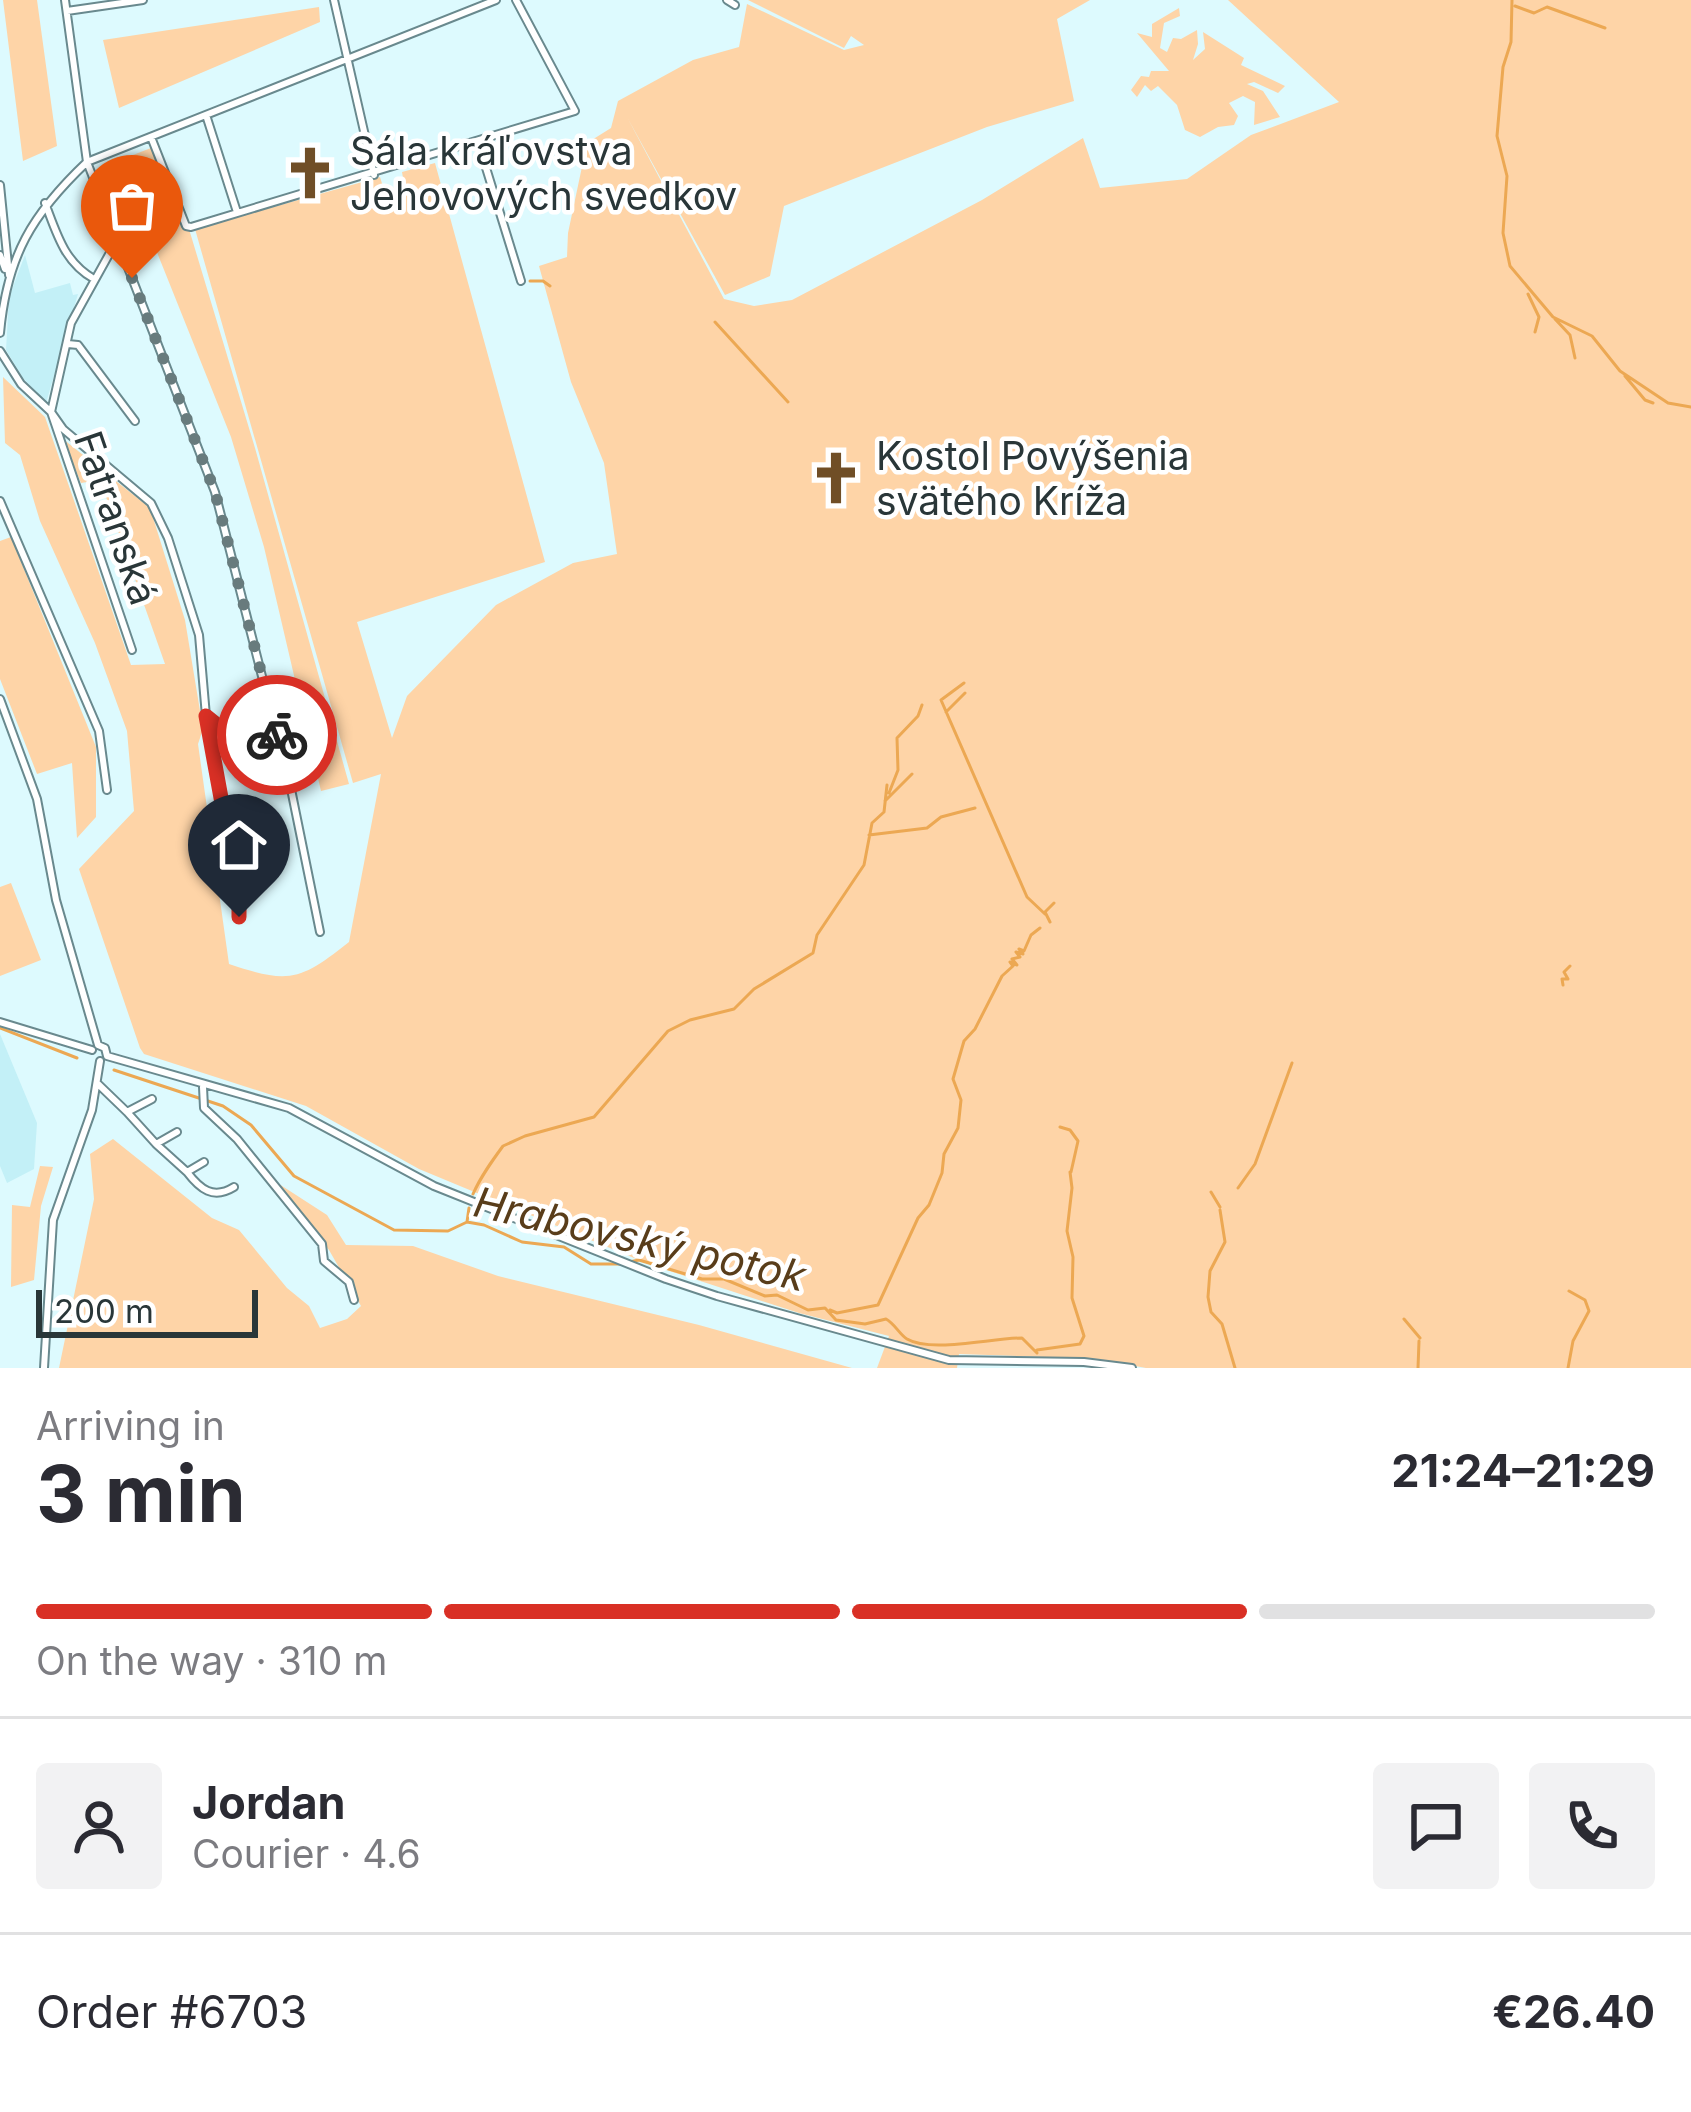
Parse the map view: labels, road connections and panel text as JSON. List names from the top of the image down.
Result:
{
  "streets": {
    "street": ["Fatranská"]
  },
  "water": ["Hrabovský potok"],
  "places": {
    "church": ["Sála kráľovstva Jehovových svedkov", "Kostol Povýšenia svätého Kríža"]
  },
  "scale_bar": "200 m",
  "page": {
    "scale": "200 m",
    "heading": ["3 min", "Arriving in", "21:24–21:29"],
    "panel": [
      "Jordan",
      "Courier · 4.6",
      "Order #6703",
      "€26.40"
    ],
    "bar": "On the way · 310 m"
  }
}
